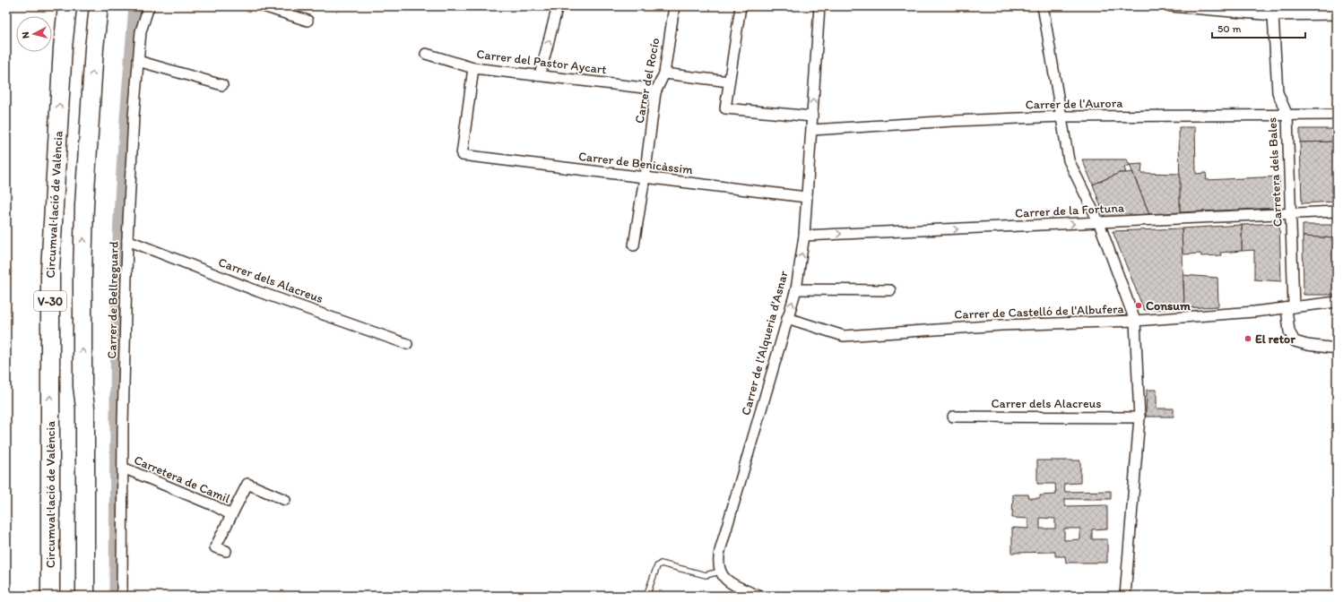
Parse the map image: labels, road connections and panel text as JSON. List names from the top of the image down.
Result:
{
  "streets": {
    "highway": ["Circumval·lació de València", "V-30"],
    "street": [
      "Carrer del Pastor Aycart",
      "Carrer del Rocío",
      "Carrer de l'Aurora",
      "Carrer de Benicàssim",
      "Carretera dels Bales",
      "Carrer de la Fortuna",
      "Carrer dels Alacreus",
      "Carrer de Bellreguard",
      "Carrer de Castelló de l'Albufera",
      "Carrer de l'Alqueria d'Asnar",
      "Carretera de Camil"
    ]
  },
  "crossings": [
    ["Carrer del Pastor Aycart", "Carrer del Rocío"],
    ["Carrer del Pastor Aycart", "Carrer de Benicàssim"],
    ["Carrer del Rocío", "Carrer de Benicàssim"],
    ["Carrer de l'Aurora", "Carretera dels Bales"],
    ["Carrer de l'Aurora", "Carrer de l'Alqueria d'Asnar"],
    ["Carrer de Benicàssim", "Carrer de l'Alqueria d'Asnar"],
    ["Carretera dels Bales", "Carrer de la Fortuna"],
    ["Carretera dels Bales", "Carrer de Castelló de l'Albufera"],
    ["Circumval·lació de València", "V-30"],
    ["Carrer de la Fortuna", "Carrer de l'Alqueria d'Asnar"],
    ["Carrer dels Alacreus", "Carrer de Bellreguard"],
    ["Carrer de Bellreguard", "Carretera de Camil"],
    ["Carrer de Castelló de l'Albufera", "Carrer de l'Alqueria d'Asnar"]
  ],
  "one_way": ["Carrer de la Fortuna"],
  "places": ["Consum", "El retor"],
  "scale_bar": "50 m",
  "north": "left"
}
